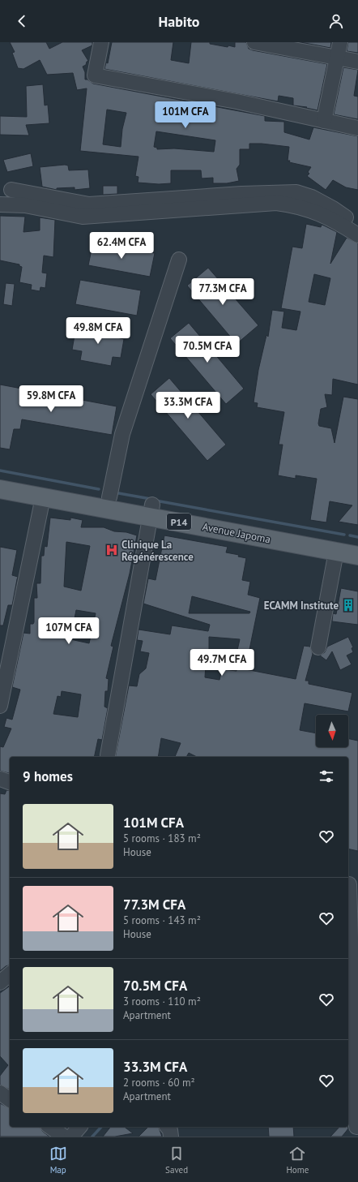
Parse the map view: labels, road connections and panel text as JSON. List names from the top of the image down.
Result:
{
  "streets": {
    "main road": ["P14", "Avenue Japoma"]
  },
  "places": {
    "hospital": ["Clinique La Régénérescence"],
    "building": ["ECAMM Institute"]
  },
  "north": "bottom",
  "page": {
    "header": "Habito",
    "price": [
      "101M CFA",
      "62.4M CFA",
      "77.3M CFA",
      "49.8M CFA",
      "70.5M CFA",
      "59.8M CFA",
      "33.3M CFA",
      "107M CFA",
      "49.7M CFA"
    ],
    "heading": "9 homes",
    "list": [
      {
        "name": "101M CFA",
        "note": "5 rooms · 183 m² · House"
      },
      {
        "name": "77.3M CFA",
        "note": "5 rooms · 143 m² · House"
      },
      {
        "name": "70.5M CFA",
        "note": "3 rooms · 110 m² · Apartment"
      },
      {
        "name": "33.3M CFA",
        "note": "2 rooms · 60 m² · Apartment"
      }
    ],
    "tabs": ["Map", "Saved", "Home"]
  }
}
